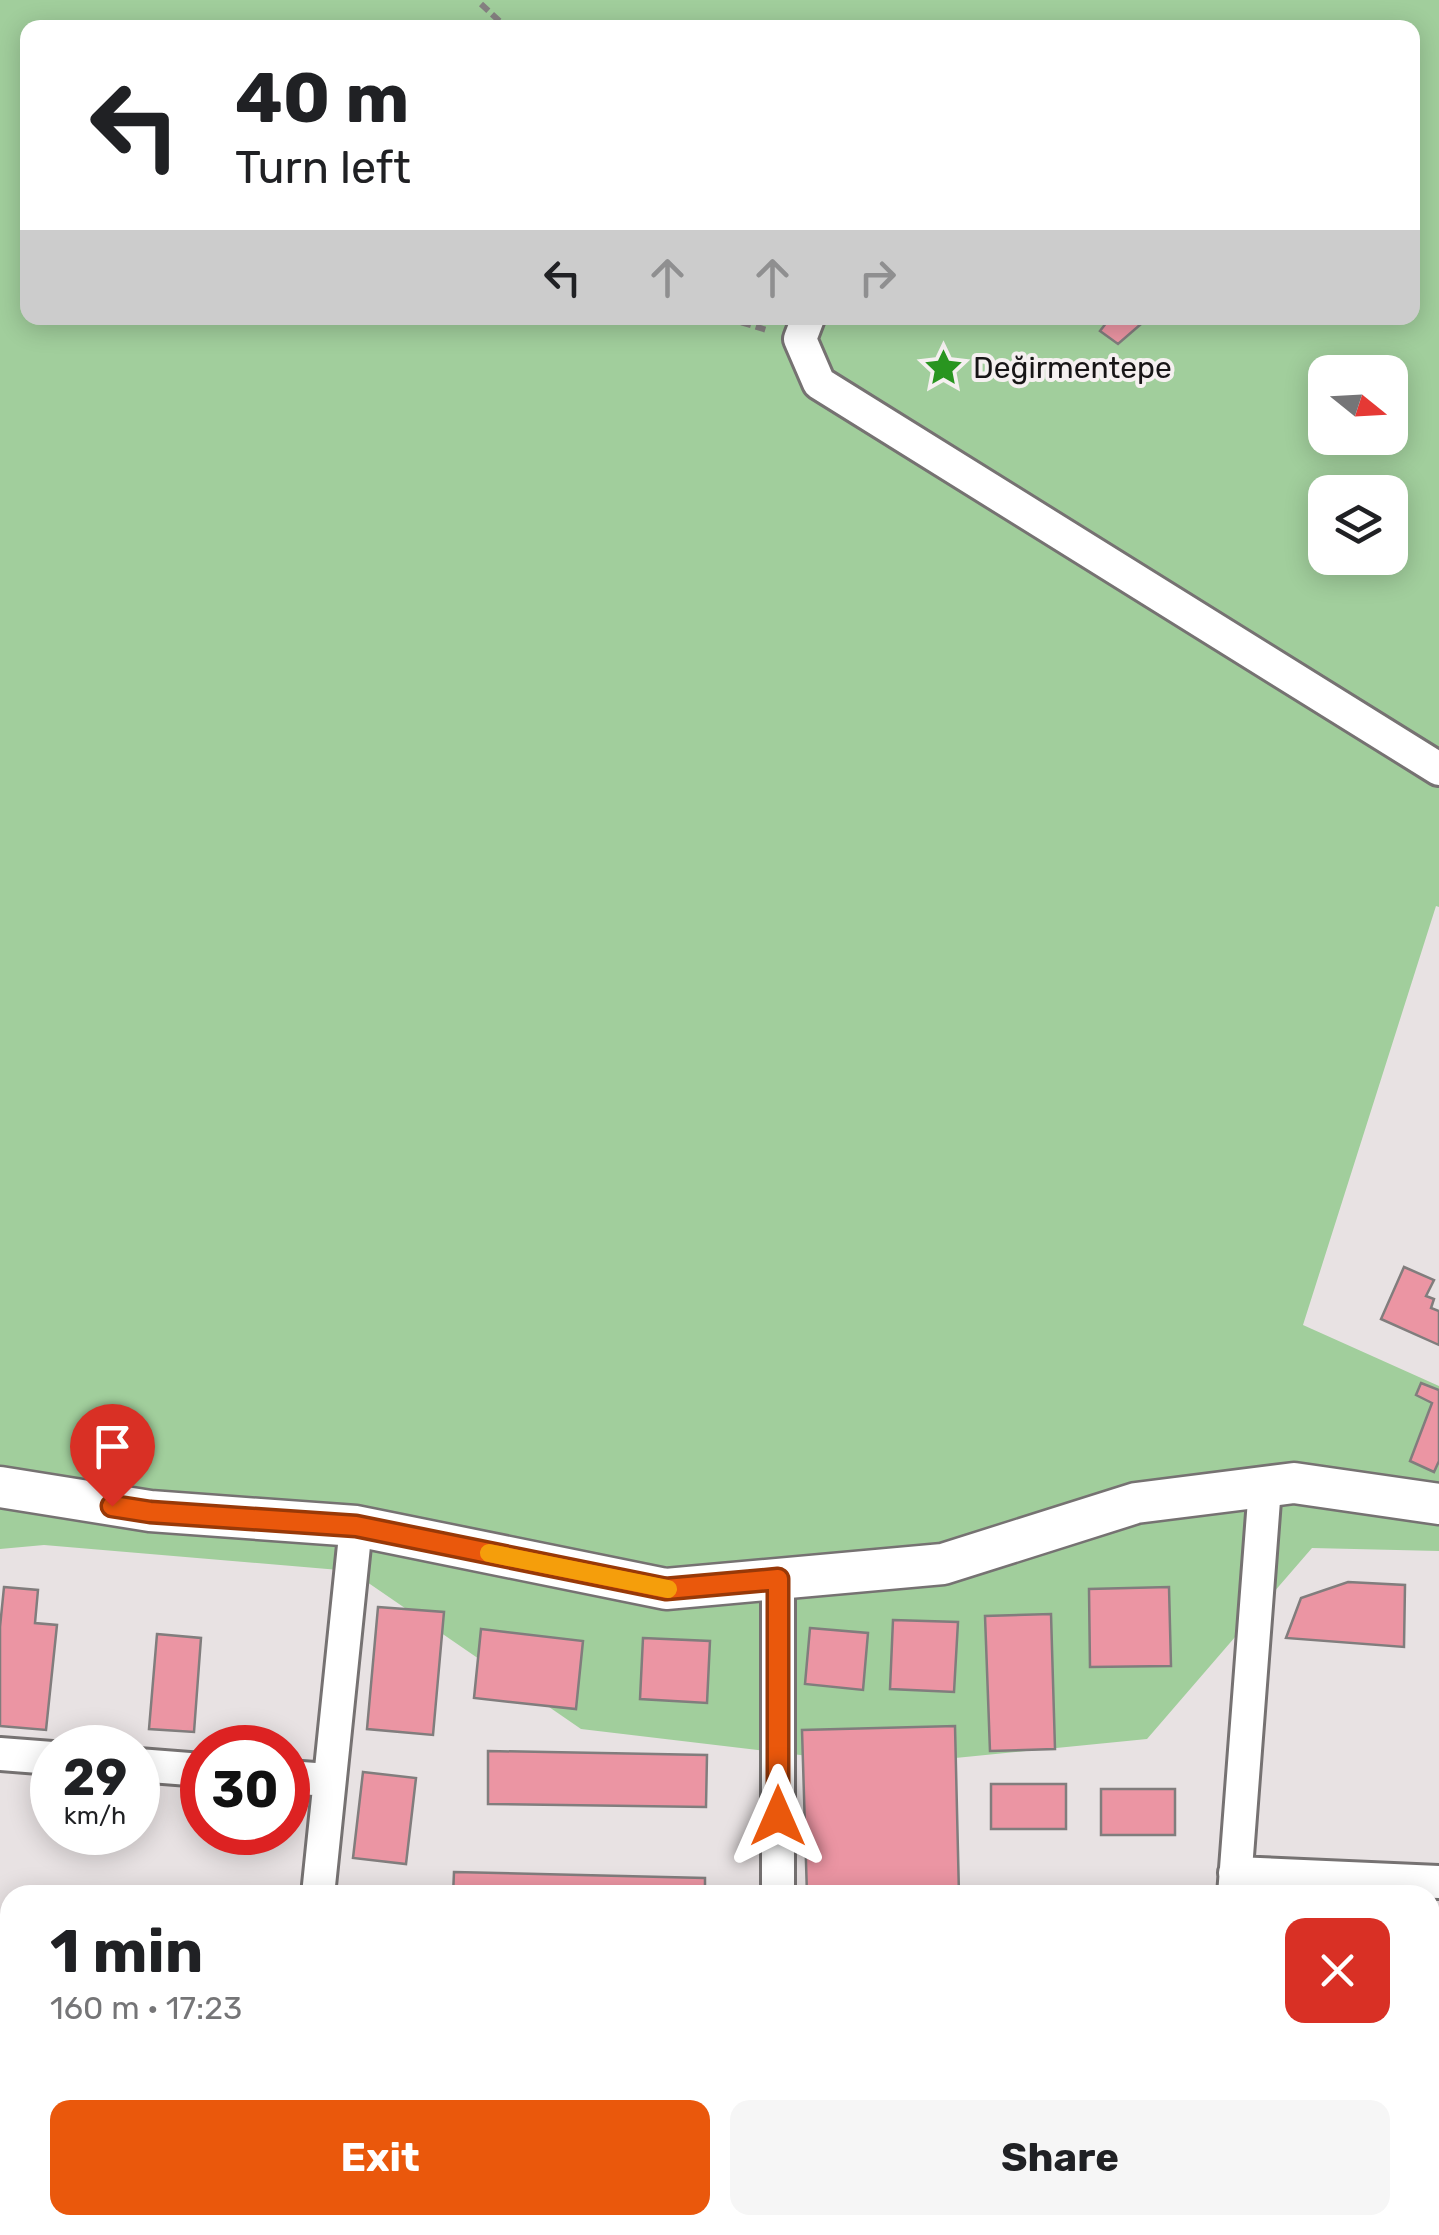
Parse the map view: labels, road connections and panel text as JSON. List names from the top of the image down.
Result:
{
  "places": {
    "place": ["Değirmentepe"]
  },
  "north": "right",
  "page": {
    "turn": ["40 m", "Turn left"],
    "speed": "29 km/h",
    "limit": "30",
    "heading": ["1 min", "160 m · 17:23"],
    "buttons": ["Exit", "Share"]
  }
}
